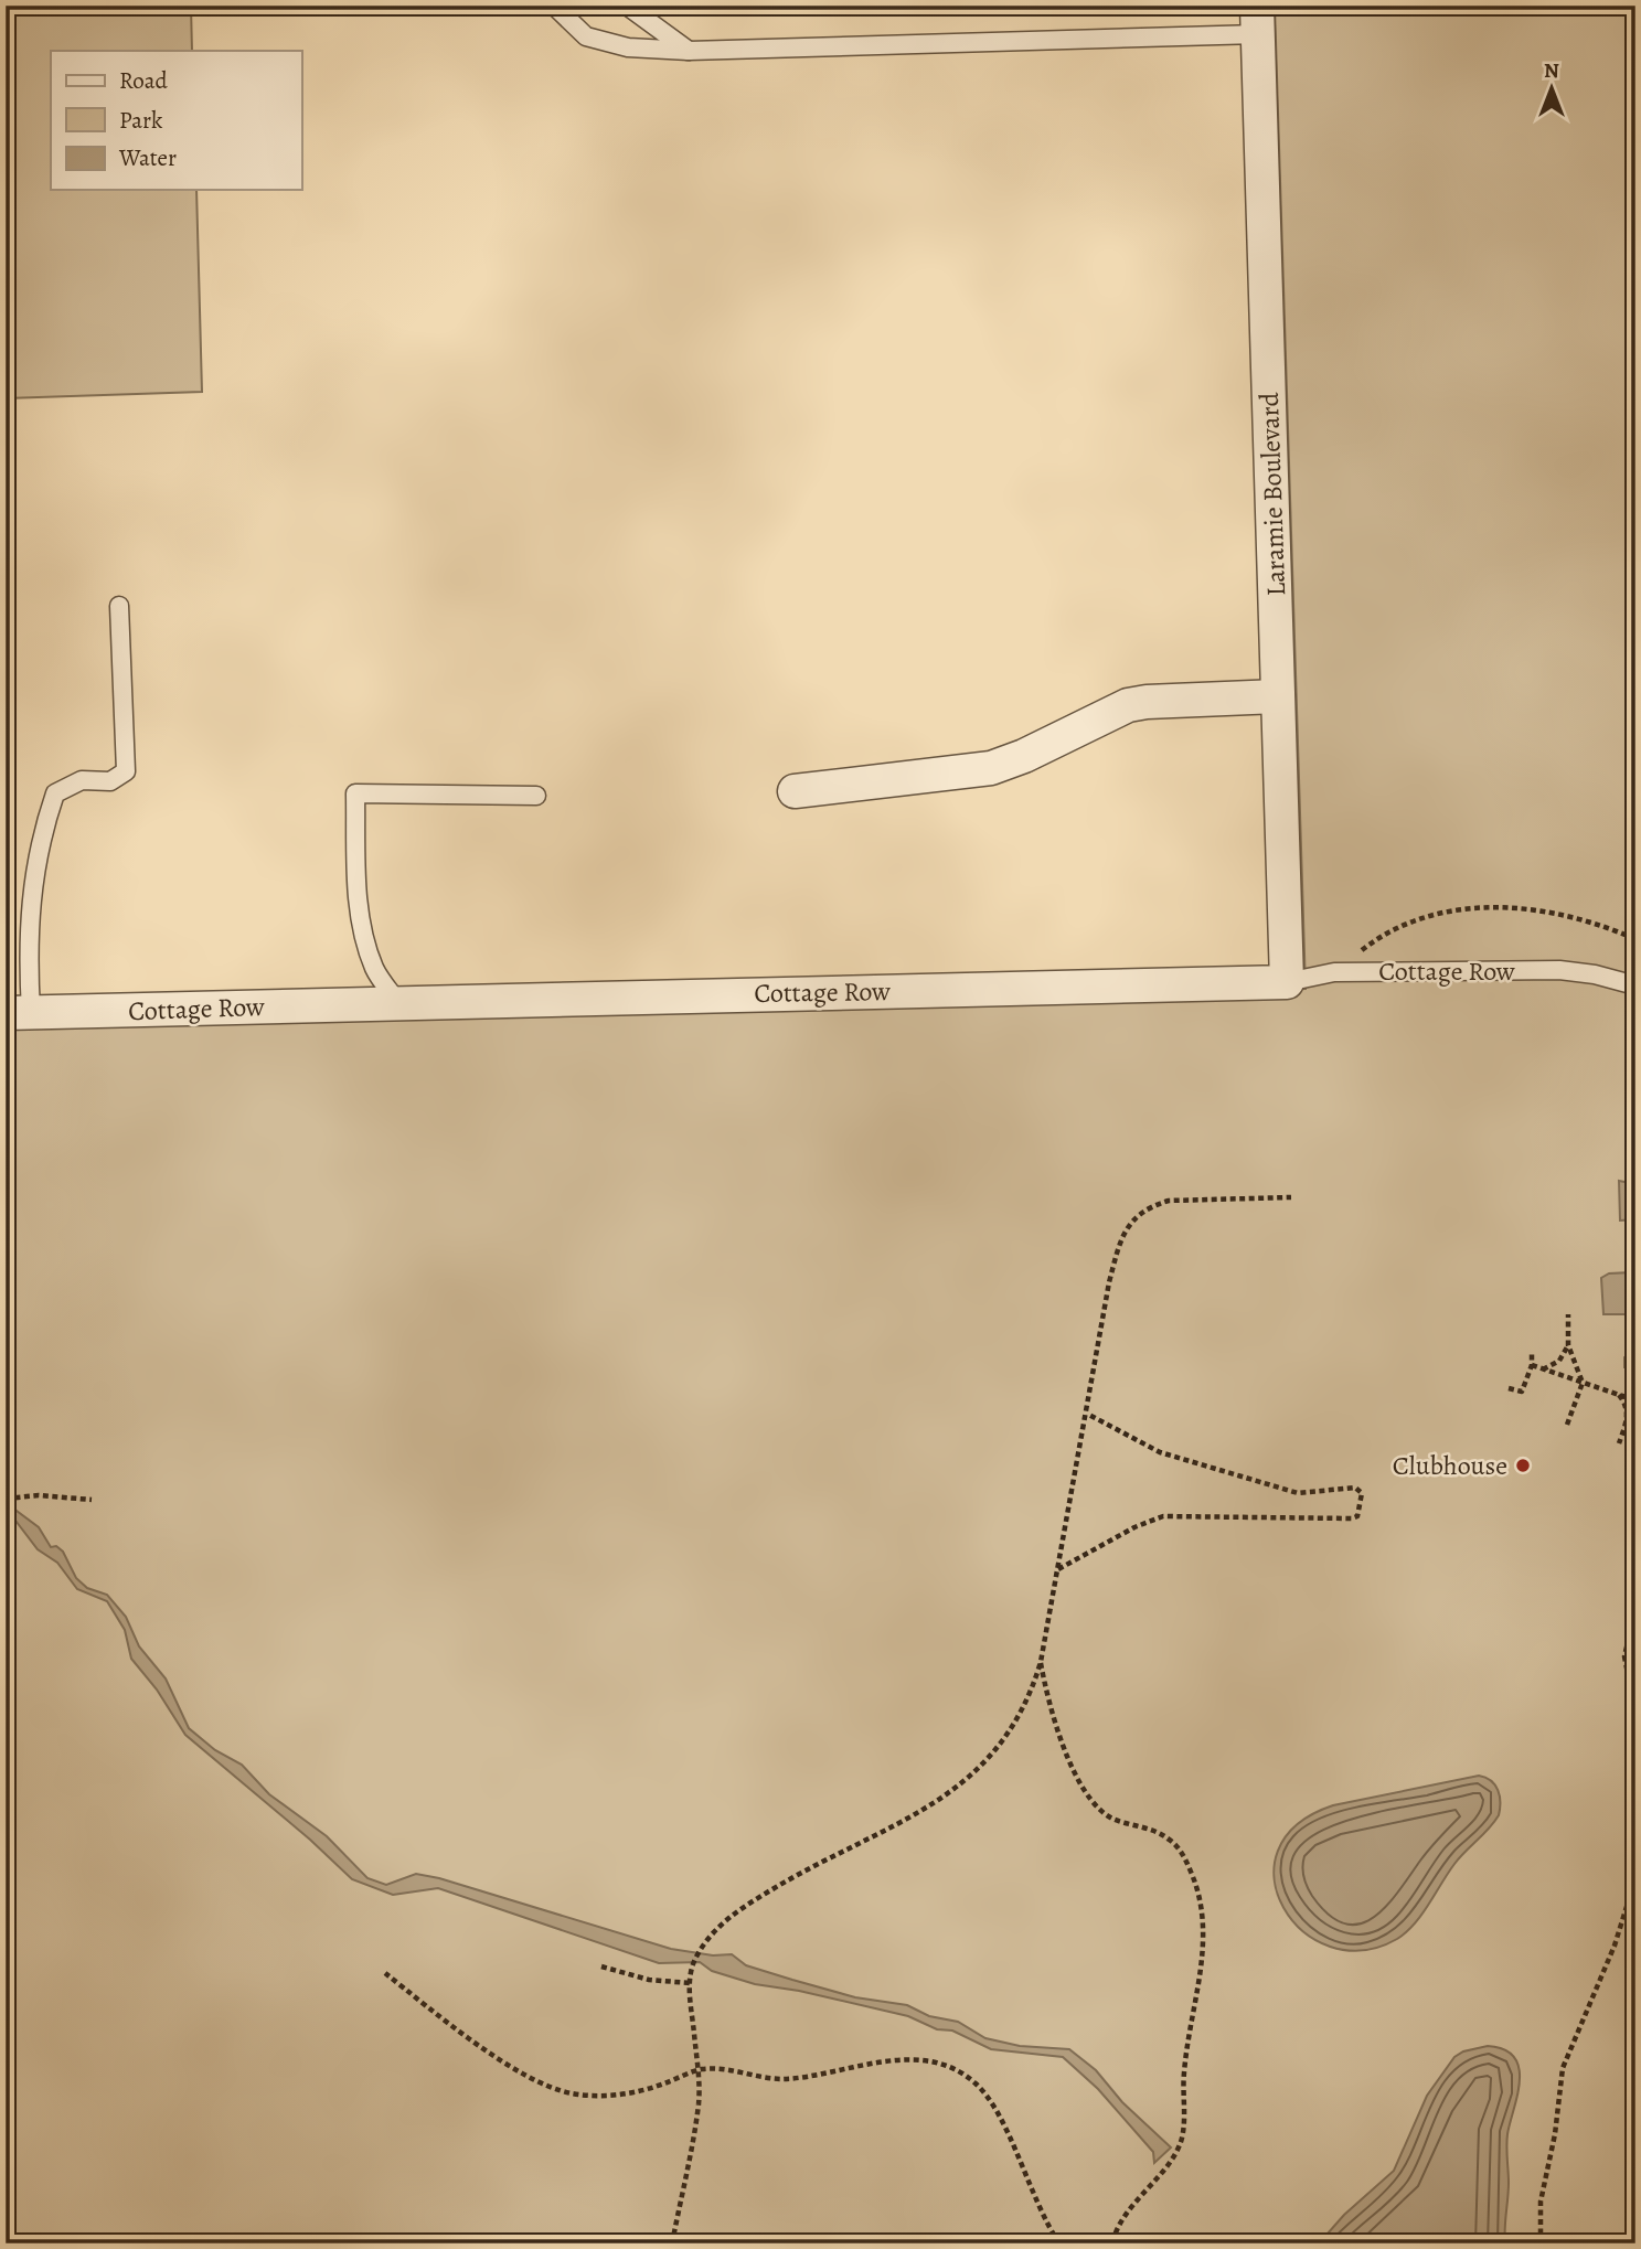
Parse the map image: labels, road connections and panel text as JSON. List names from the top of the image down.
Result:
{
  "streets": {
    "street": ["Laramie Boulevard", "Cottage Row"]
  },
  "crossings": [
    ["Laramie Boulevard", "Cottage Row"]
  ],
  "places": ["Clubhouse"],
  "legend": ["Road", "Park", "Water"],
  "north": "top"
}
